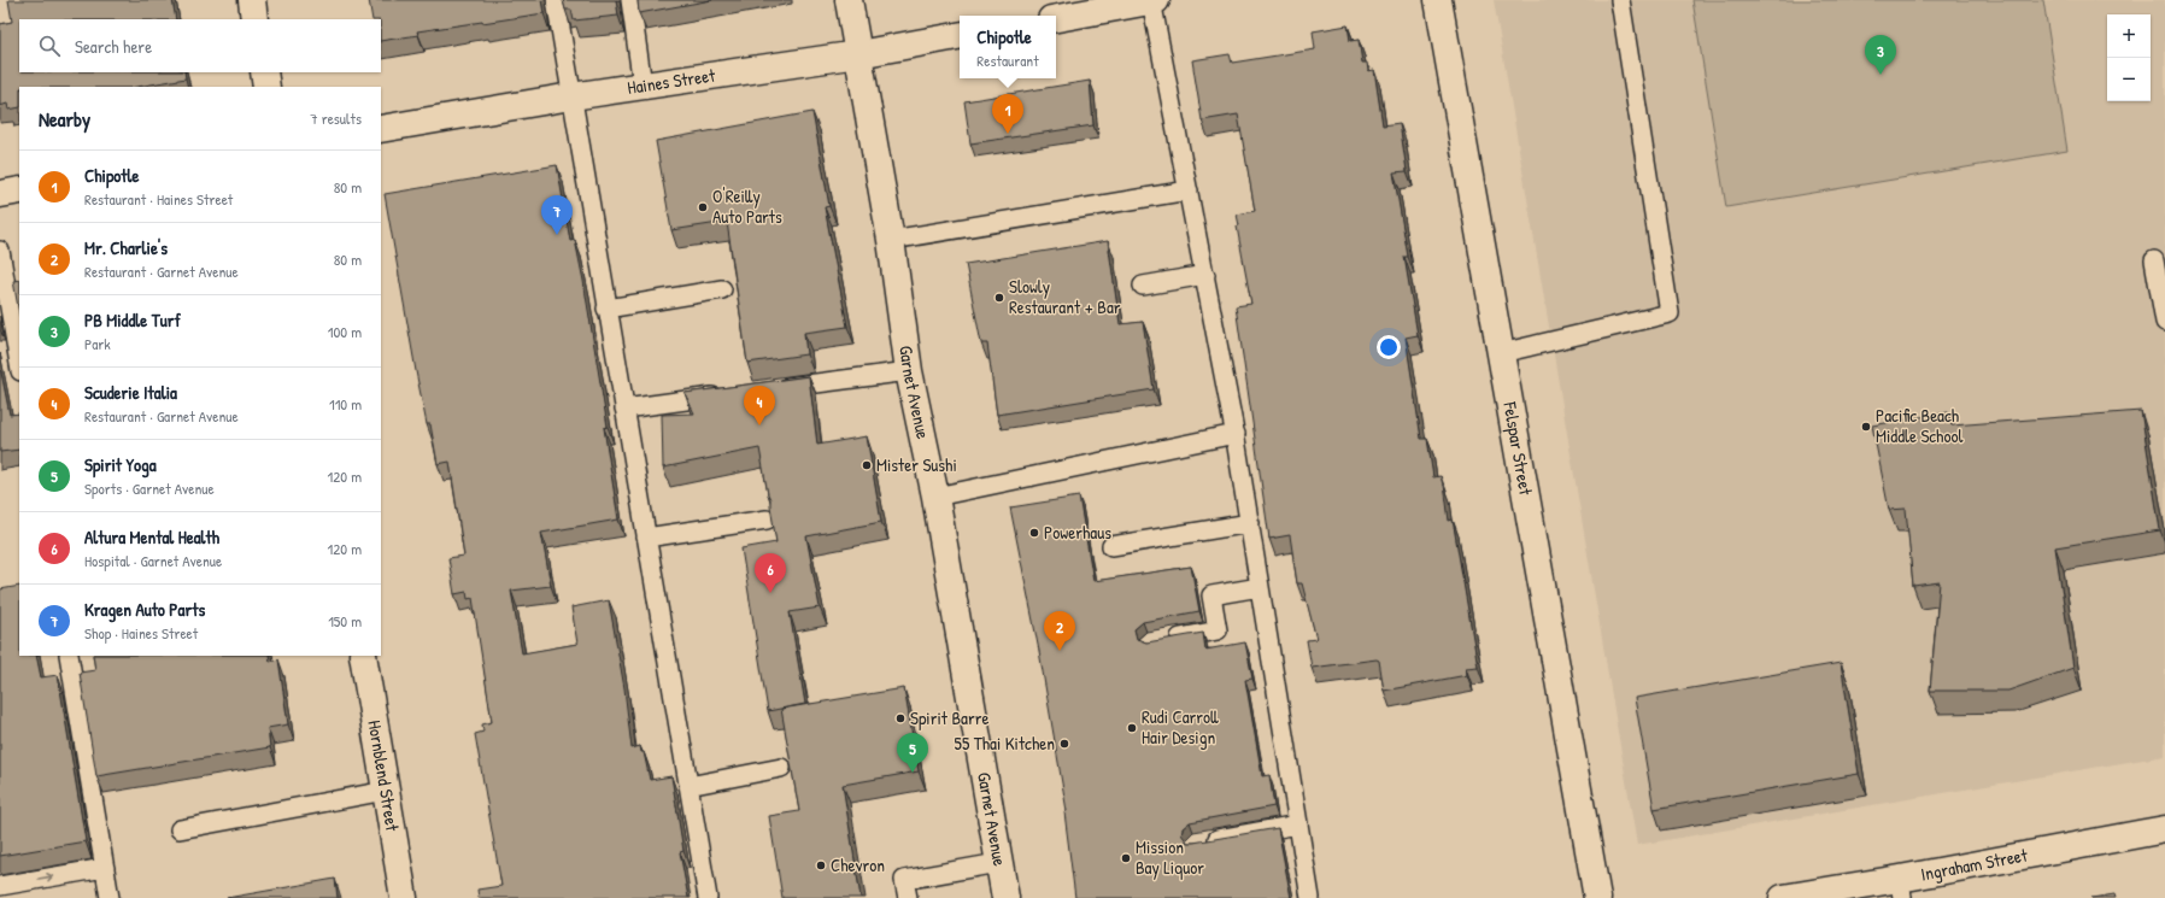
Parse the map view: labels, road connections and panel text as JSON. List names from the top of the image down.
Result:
{
  "streets": {
    "street": [
      "Haines Street",
      "Garnet Avenue",
      "Felspar Street",
      "Hornblend Street",
      "Ingraham Street"
    ]
  },
  "crossings": [
    ["Haines Street", "Garnet Avenue"]
  ],
  "places": [
    "O'Reilly Auto Parts",
    "Slowly Restaurant + Bar",
    "Pacific Beach Middle School",
    "Mister Sushi",
    "Powerhaus",
    "Spirit Barre",
    "Rudi Carroll Hair Design",
    "55 Thai Kitchen",
    "Mission Bay Liquor",
    "Chevron"
  ],
  "page": {
    "map_buttons": ["+", "−"],
    "popup": ["Chipotle", "Restaurant"],
    "search": "Search here",
    "pins": [
      "3",
      "1",
      "7",
      "4",
      "6",
      "2",
      "5"
    ],
    "heading": ["Nearby", "7 results"],
    "list": [
      {
        "mark": "1",
        "name": "Chipotle",
        "note": "Restaurant · Haines Street",
        "value": "80 m"
      },
      {
        "mark": "2",
        "name": "Mr. Charlie's",
        "note": "Restaurant · Garnet Avenue",
        "value": "80 m"
      },
      {
        "mark": "3",
        "name": "PB Middle Turf",
        "note": "Park",
        "value": "100 m"
      },
      {
        "mark": "4",
        "name": "Scuderie Italia",
        "note": "Restaurant · Garnet Avenue",
        "value": "110 m"
      },
      {
        "mark": "5",
        "name": "Spirit Yoga",
        "note": "Sports · Garnet Avenue",
        "value": "120 m"
      },
      {
        "mark": "6",
        "name": "Altura Mental Health",
        "note": "Hospital · Garnet Avenue",
        "value": "120 m"
      },
      {
        "mark": "7",
        "name": "Kragen Auto Parts",
        "note": "Shop · Haines Street",
        "value": "150 m"
      }
    ]
  }
}
